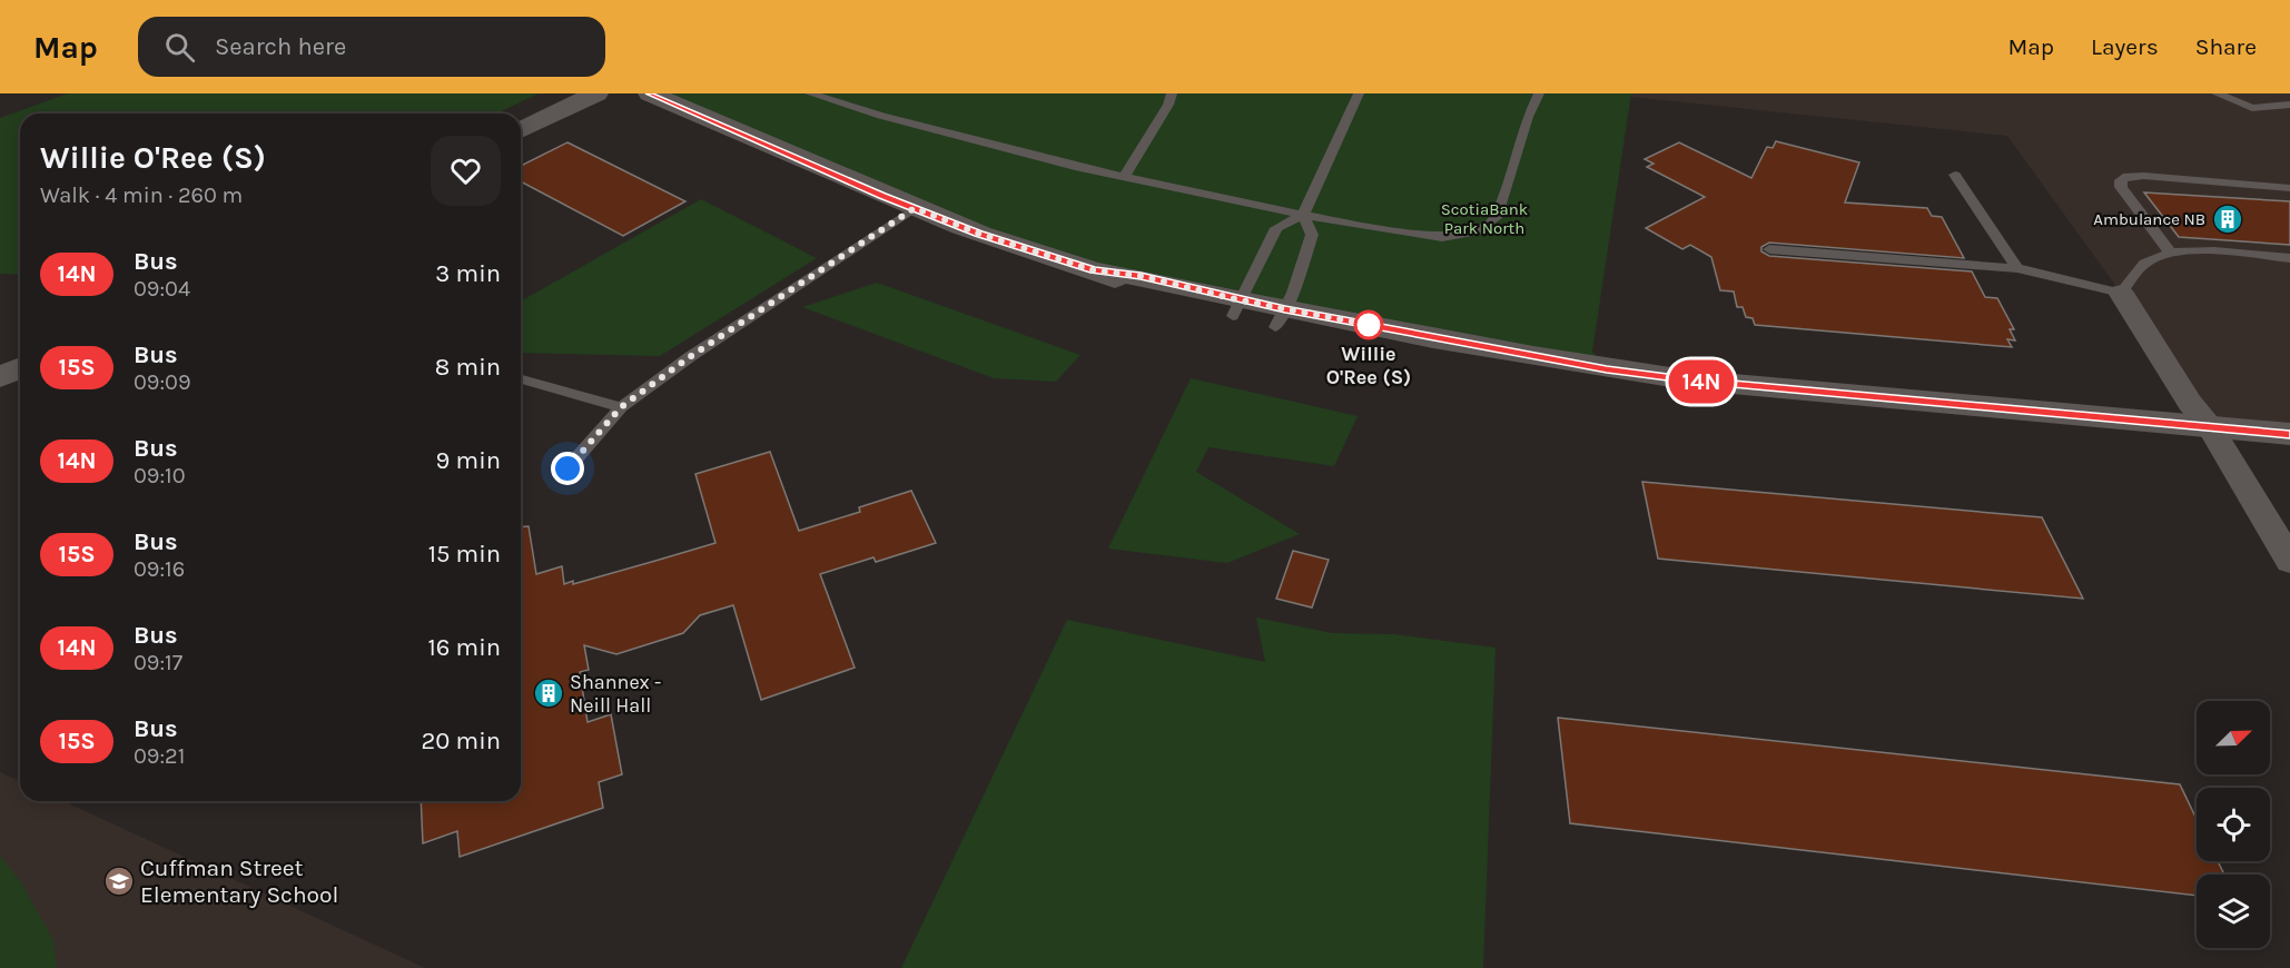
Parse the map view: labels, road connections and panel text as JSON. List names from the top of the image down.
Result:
{
  "parks": ["ScotiaBank Park North"],
  "places": {
    "building": ["Ambulance NB", "Shannex - Neill Hall"],
    "other": ["Willie O'Ree (S)"],
    "school or university": ["Cuffman Street Elementary School"]
  },
  "lines": ["bus line 14N"],
  "north": "top right",
  "page": {
    "header": "Map",
    "search": "Search here",
    "nav": ["Map", "Layers", "Share"],
    "on_map": "14N",
    "heading": ["Willie O'Ree (S)", "Walk · 4 min · 260 m"],
    "list": [
      {
        "mark": "14N",
        "name": "Bus",
        "note": "09:04",
        "value": "3 min"
      },
      {
        "mark": "15S",
        "name": "Bus",
        "note": "09:09",
        "value": "8 min"
      },
      {
        "mark": "14N",
        "name": "Bus",
        "note": "09:10",
        "value": "9 min"
      },
      {
        "mark": "15S",
        "name": "Bus",
        "note": "09:16",
        "value": "15 min"
      },
      {
        "mark": "14N",
        "name": "Bus",
        "note": "09:17",
        "value": "16 min"
      },
      {
        "mark": "15S",
        "name": "Bus",
        "note": "09:21",
        "value": "20 min"
      }
    ]
  }
}
